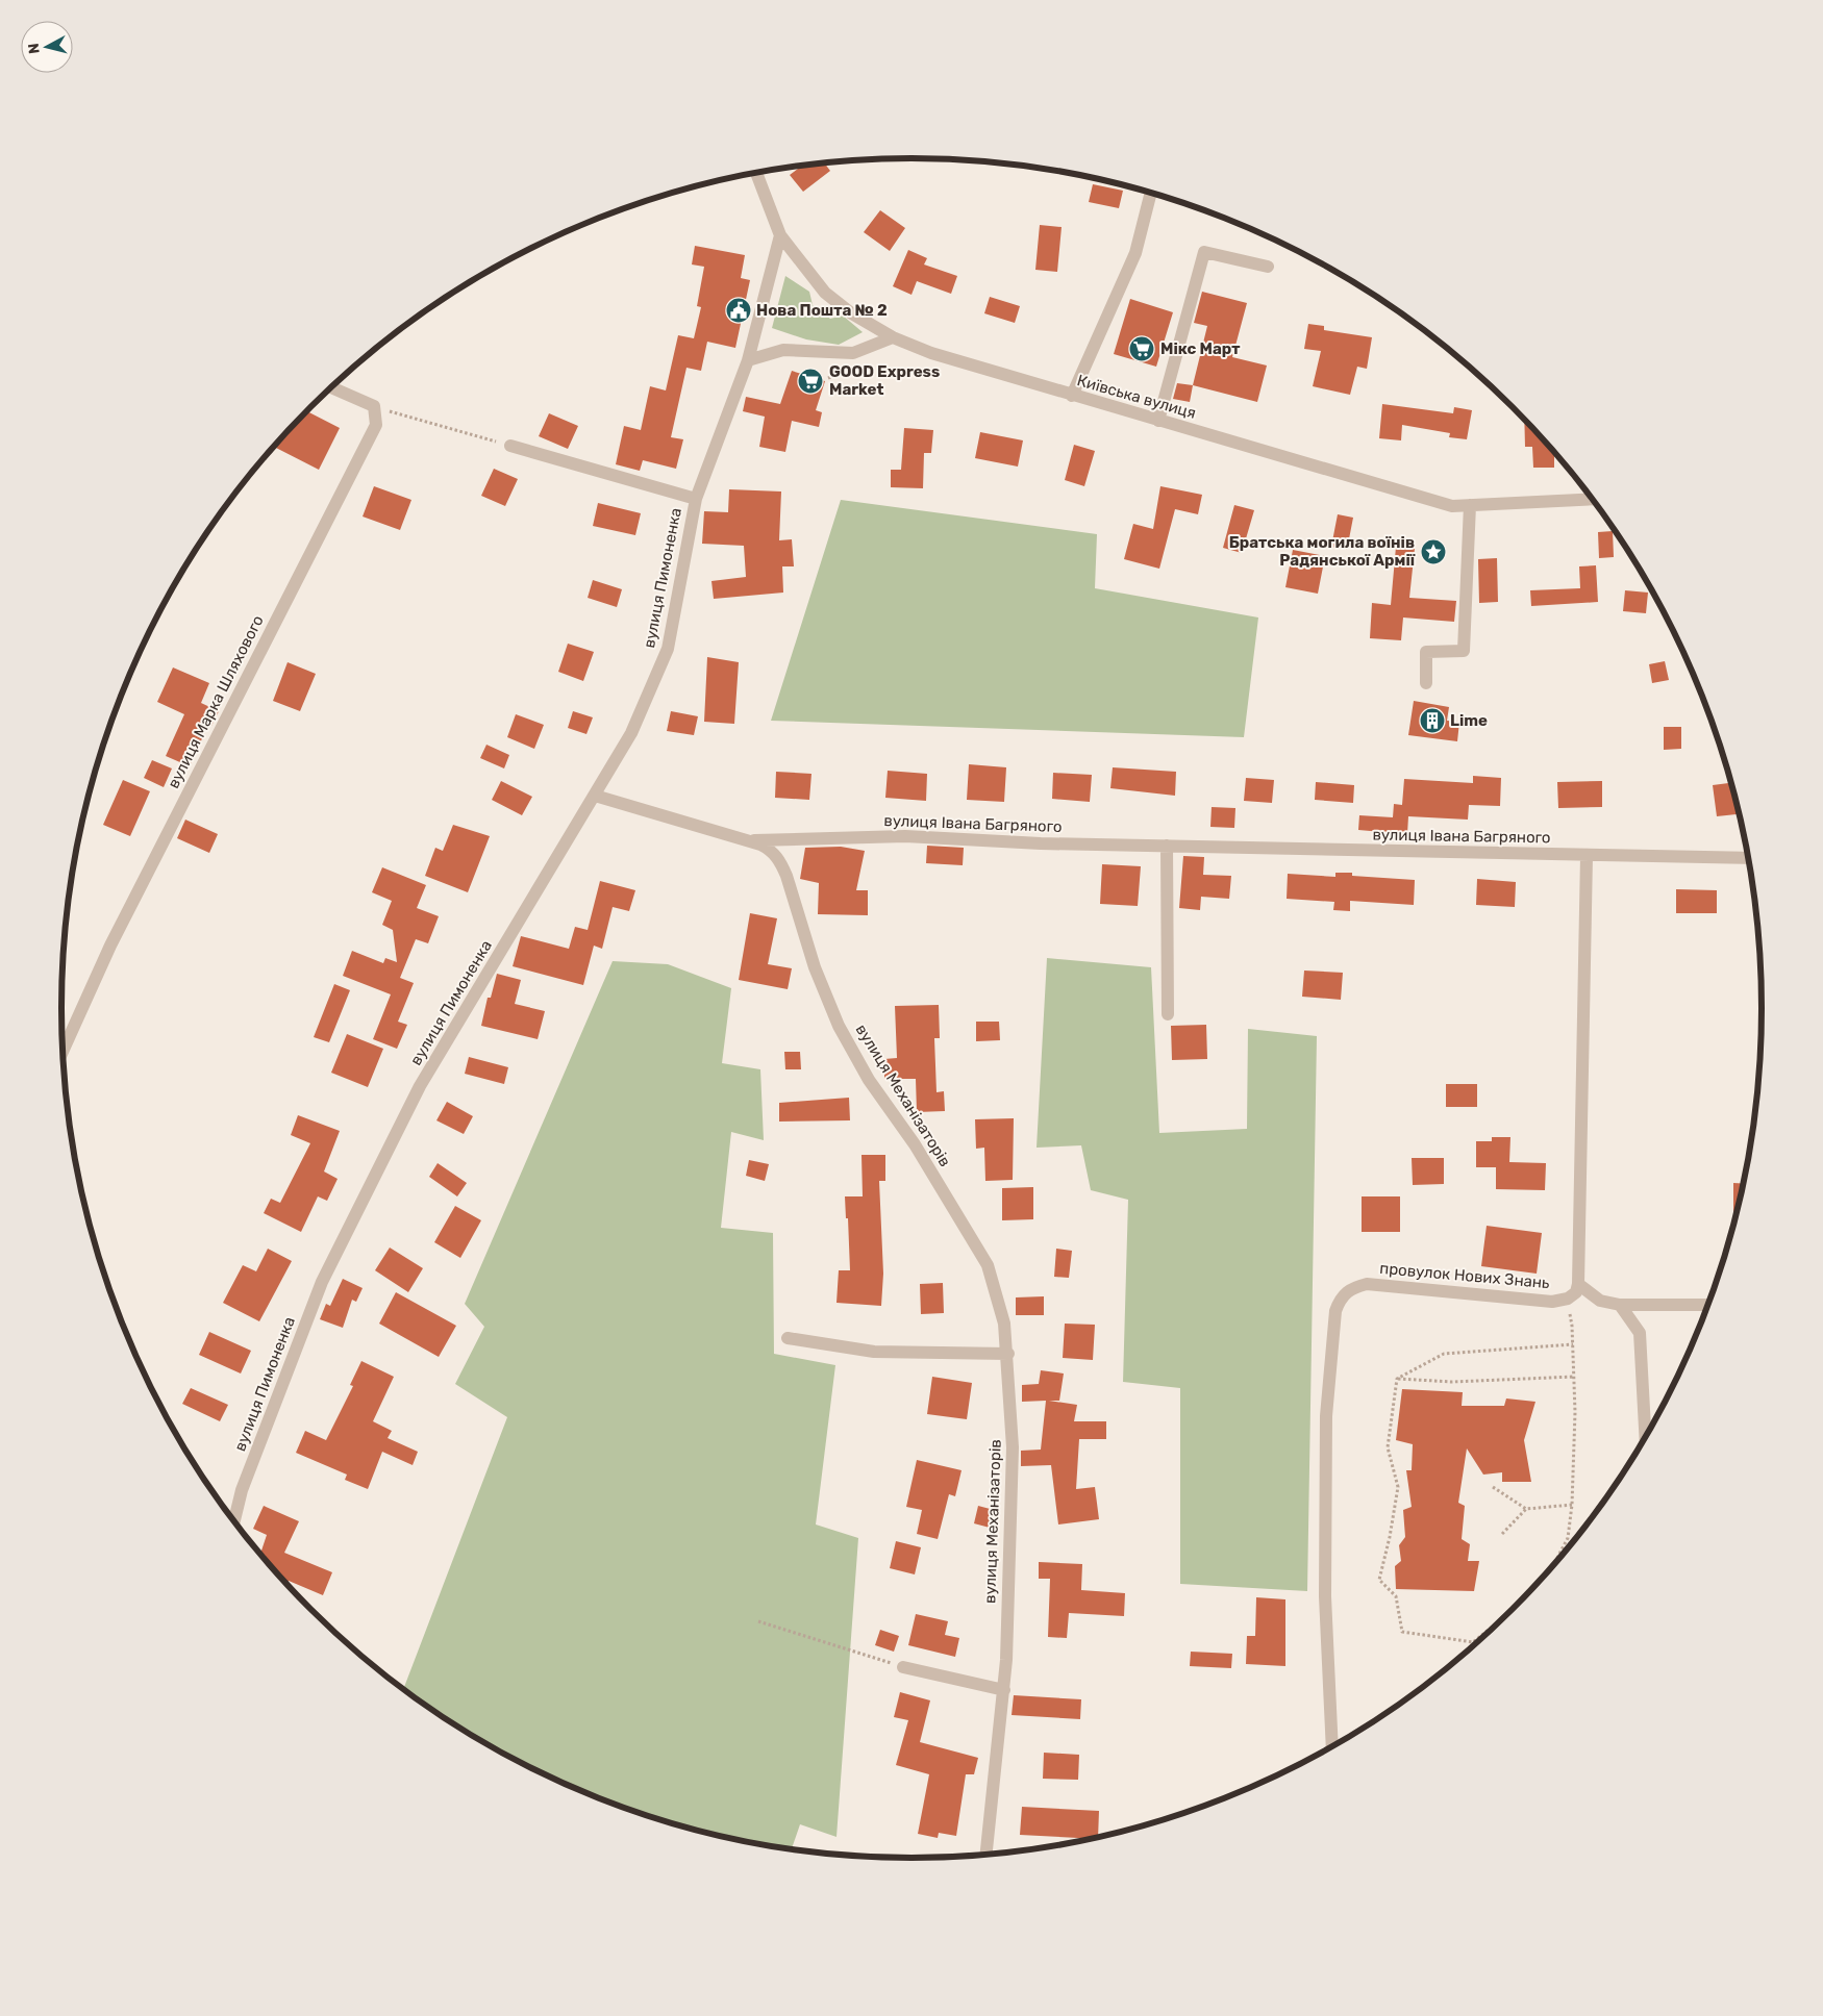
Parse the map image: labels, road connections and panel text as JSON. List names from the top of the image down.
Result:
{
  "streets": {
    "street": [
      "Київська вулиця",
      "вулиця Пимоненка",
      "вулиця Марка Шляхового",
      "вулиця Івана Багряного",
      "вулиця Механізаторів",
      "провулок Нових Знань"
    ]
  },
  "crossings": [
    ["Київська вулиця", "вулиця Пимоненка"],
    ["вулиця Пимоненка", "вулиця Механізаторів"],
    ["вулиця Івана Багряного", "вулиця Механізаторів"]
  ],
  "places": {
    "public building": ["Нова Пошта № 2"],
    "supermarket": ["Мікс Март", "GOOD Express Market"],
    "place": ["Братська могила воїнів Радянської Армії"],
    "building": ["Lime"]
  },
  "north": "left"
}
